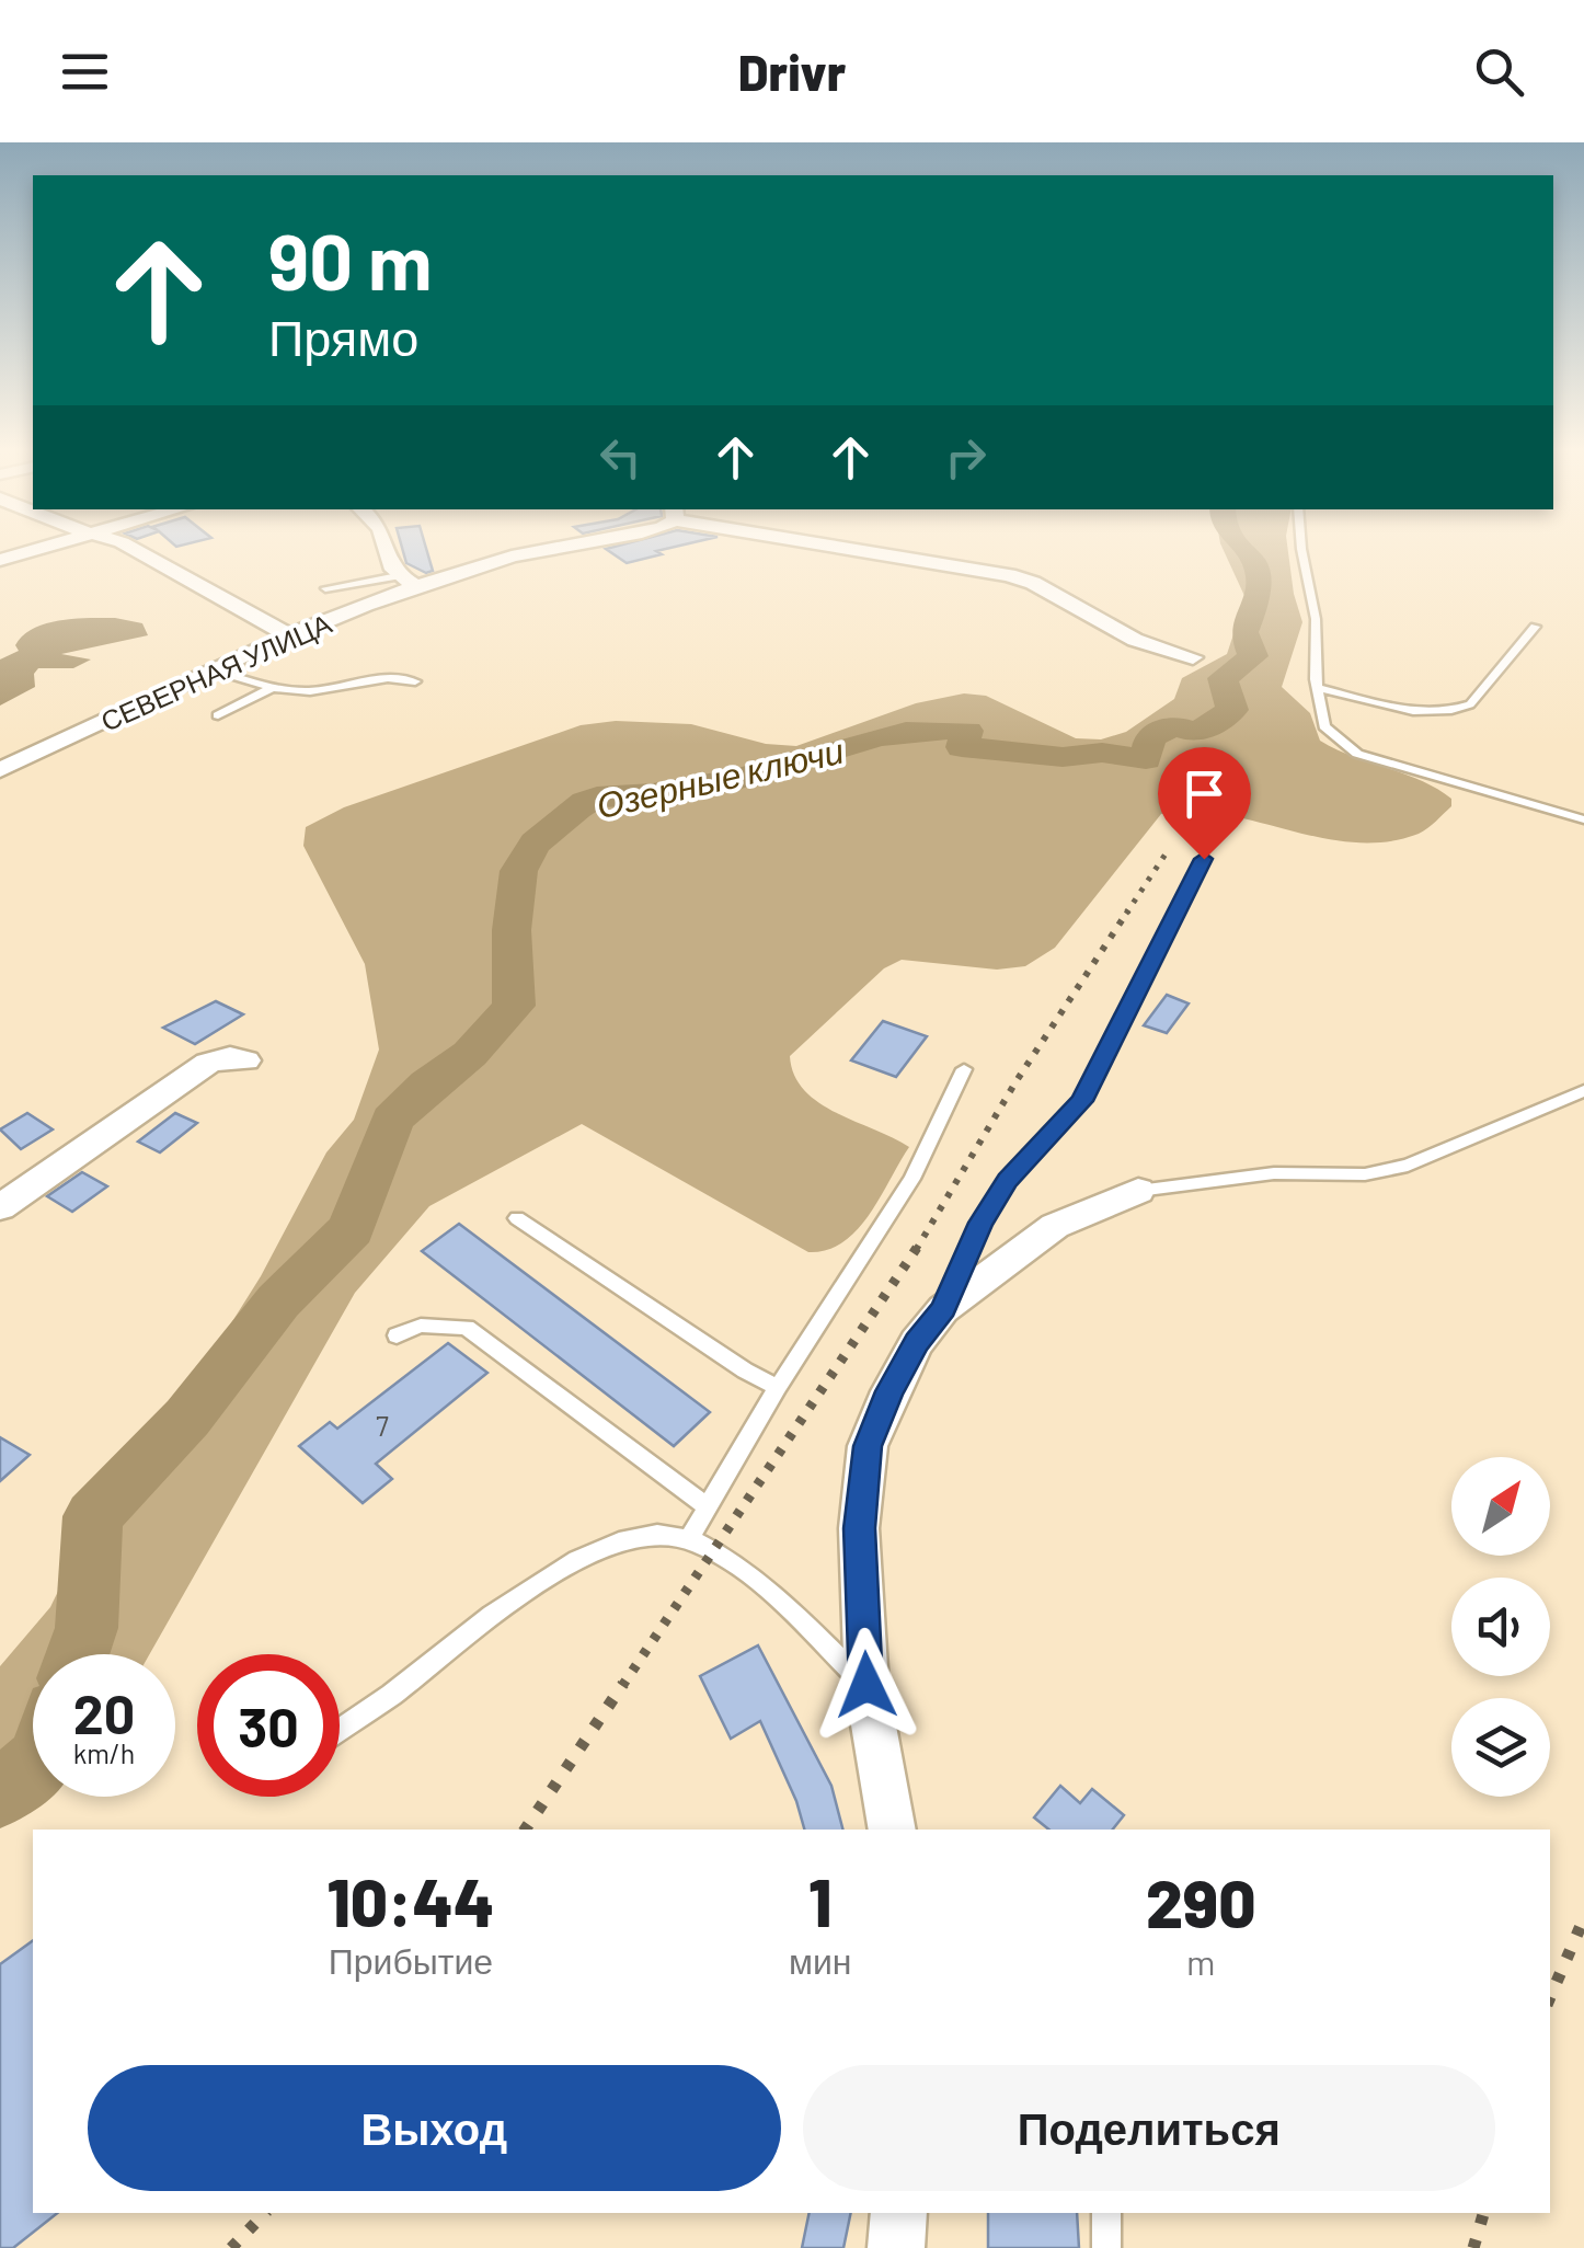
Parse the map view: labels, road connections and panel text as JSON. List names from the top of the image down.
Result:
{
  "streets": {
    "street": ["СЕВЕРНАЯ УЛИЦА"]
  },
  "water": ["Озерные ключи"],
  "house_numbers": ["7"],
  "north": "top right",
  "page": {
    "header": "Drivr",
    "turn": ["90 m", "Прямо"],
    "speed": "20 km/h",
    "limit": "30",
    "eta": [
      "10:44",
      "Прибытие",
      "1",
      "мин",
      "290",
      "m"
    ],
    "buttons": ["Выход", "Поделиться"]
  }
}
